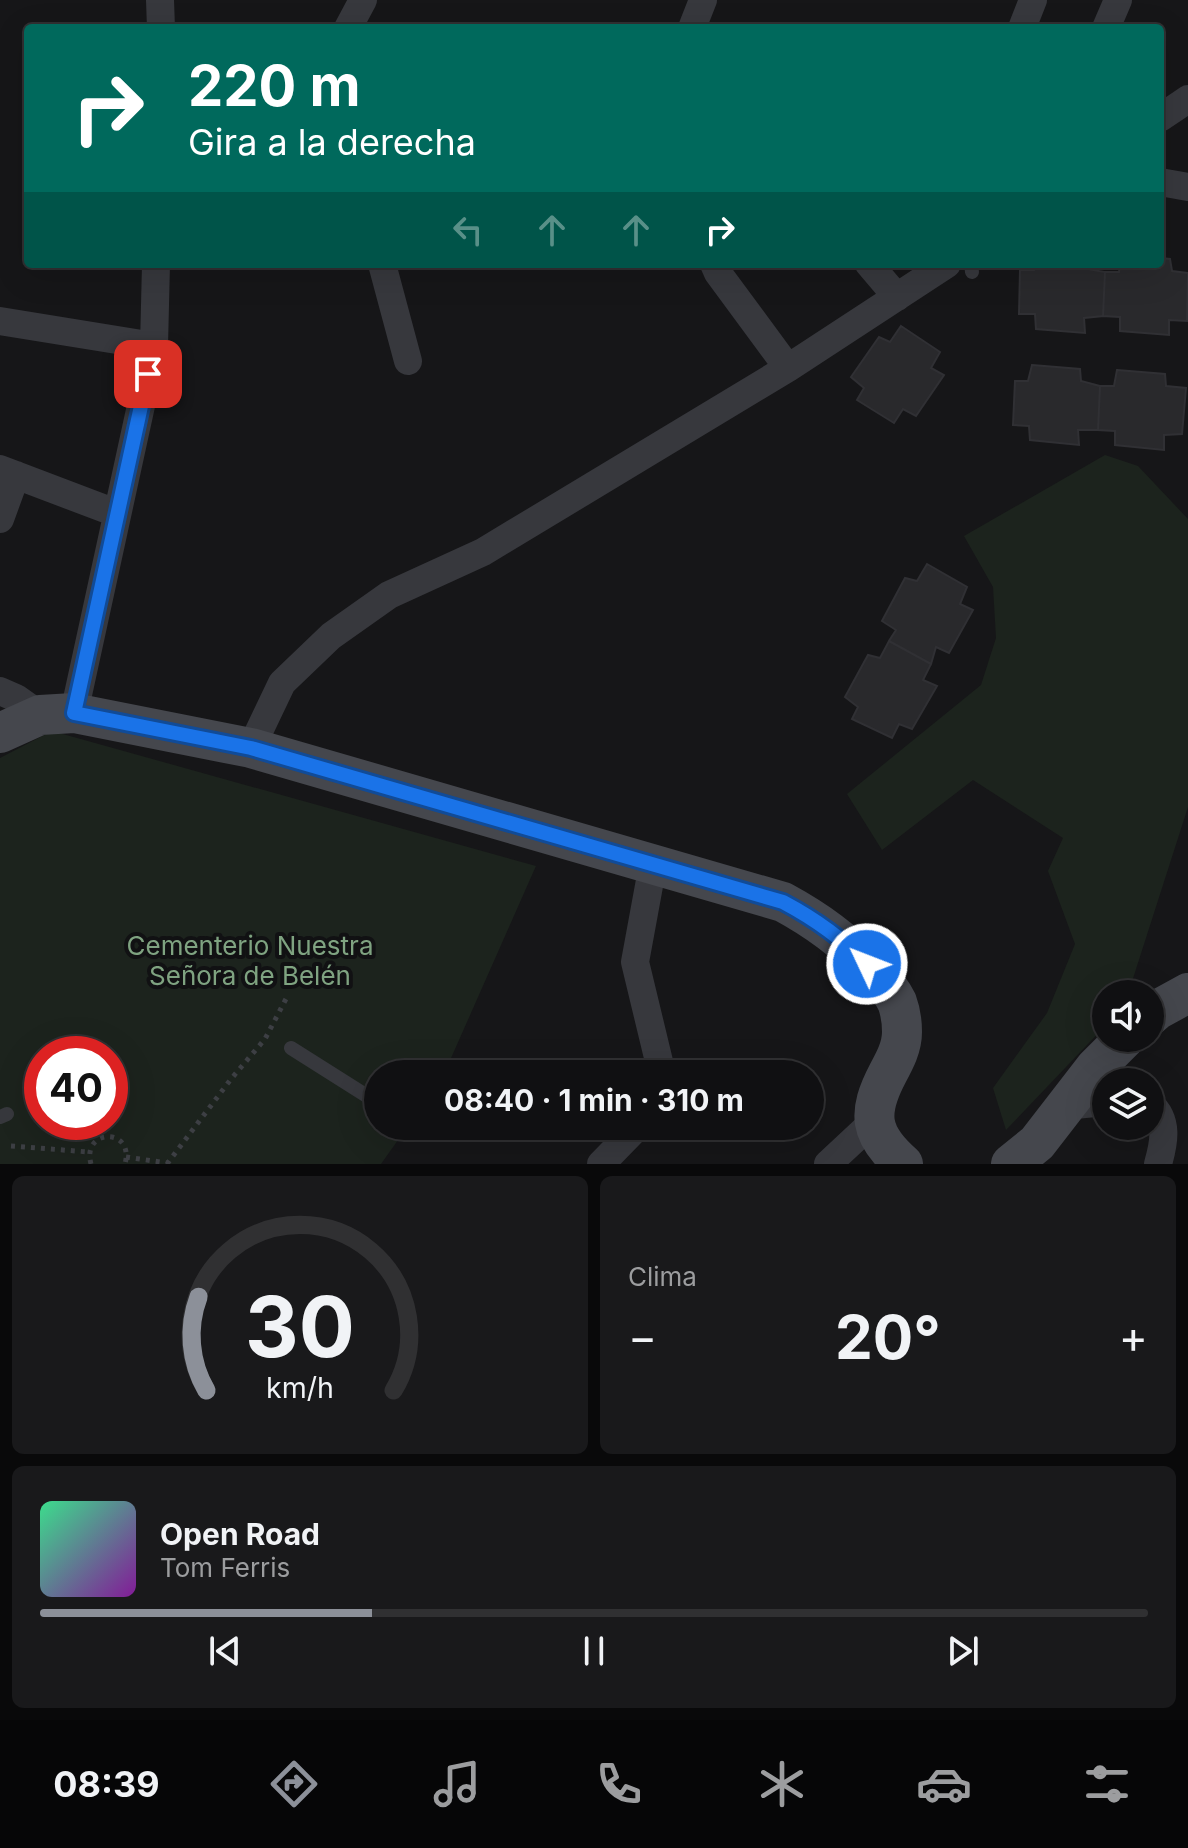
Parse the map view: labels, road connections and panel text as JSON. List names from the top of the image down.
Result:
{
  "parks": ["Cementerio Nuestra Señora de Belén"],
  "page": {
    "turn": ["220 m", "Gira a la derecha"],
    "limit": "40",
    "trip": "08:40 · 1 min · 310 m",
    "tile": "Clima",
    "heat": ["−", "20°", "+"],
    "song": ["Open Road", "Tom Ferris"],
    "tabs": "08:39",
    "gauge": ["30", "km/h"]
  }
}
